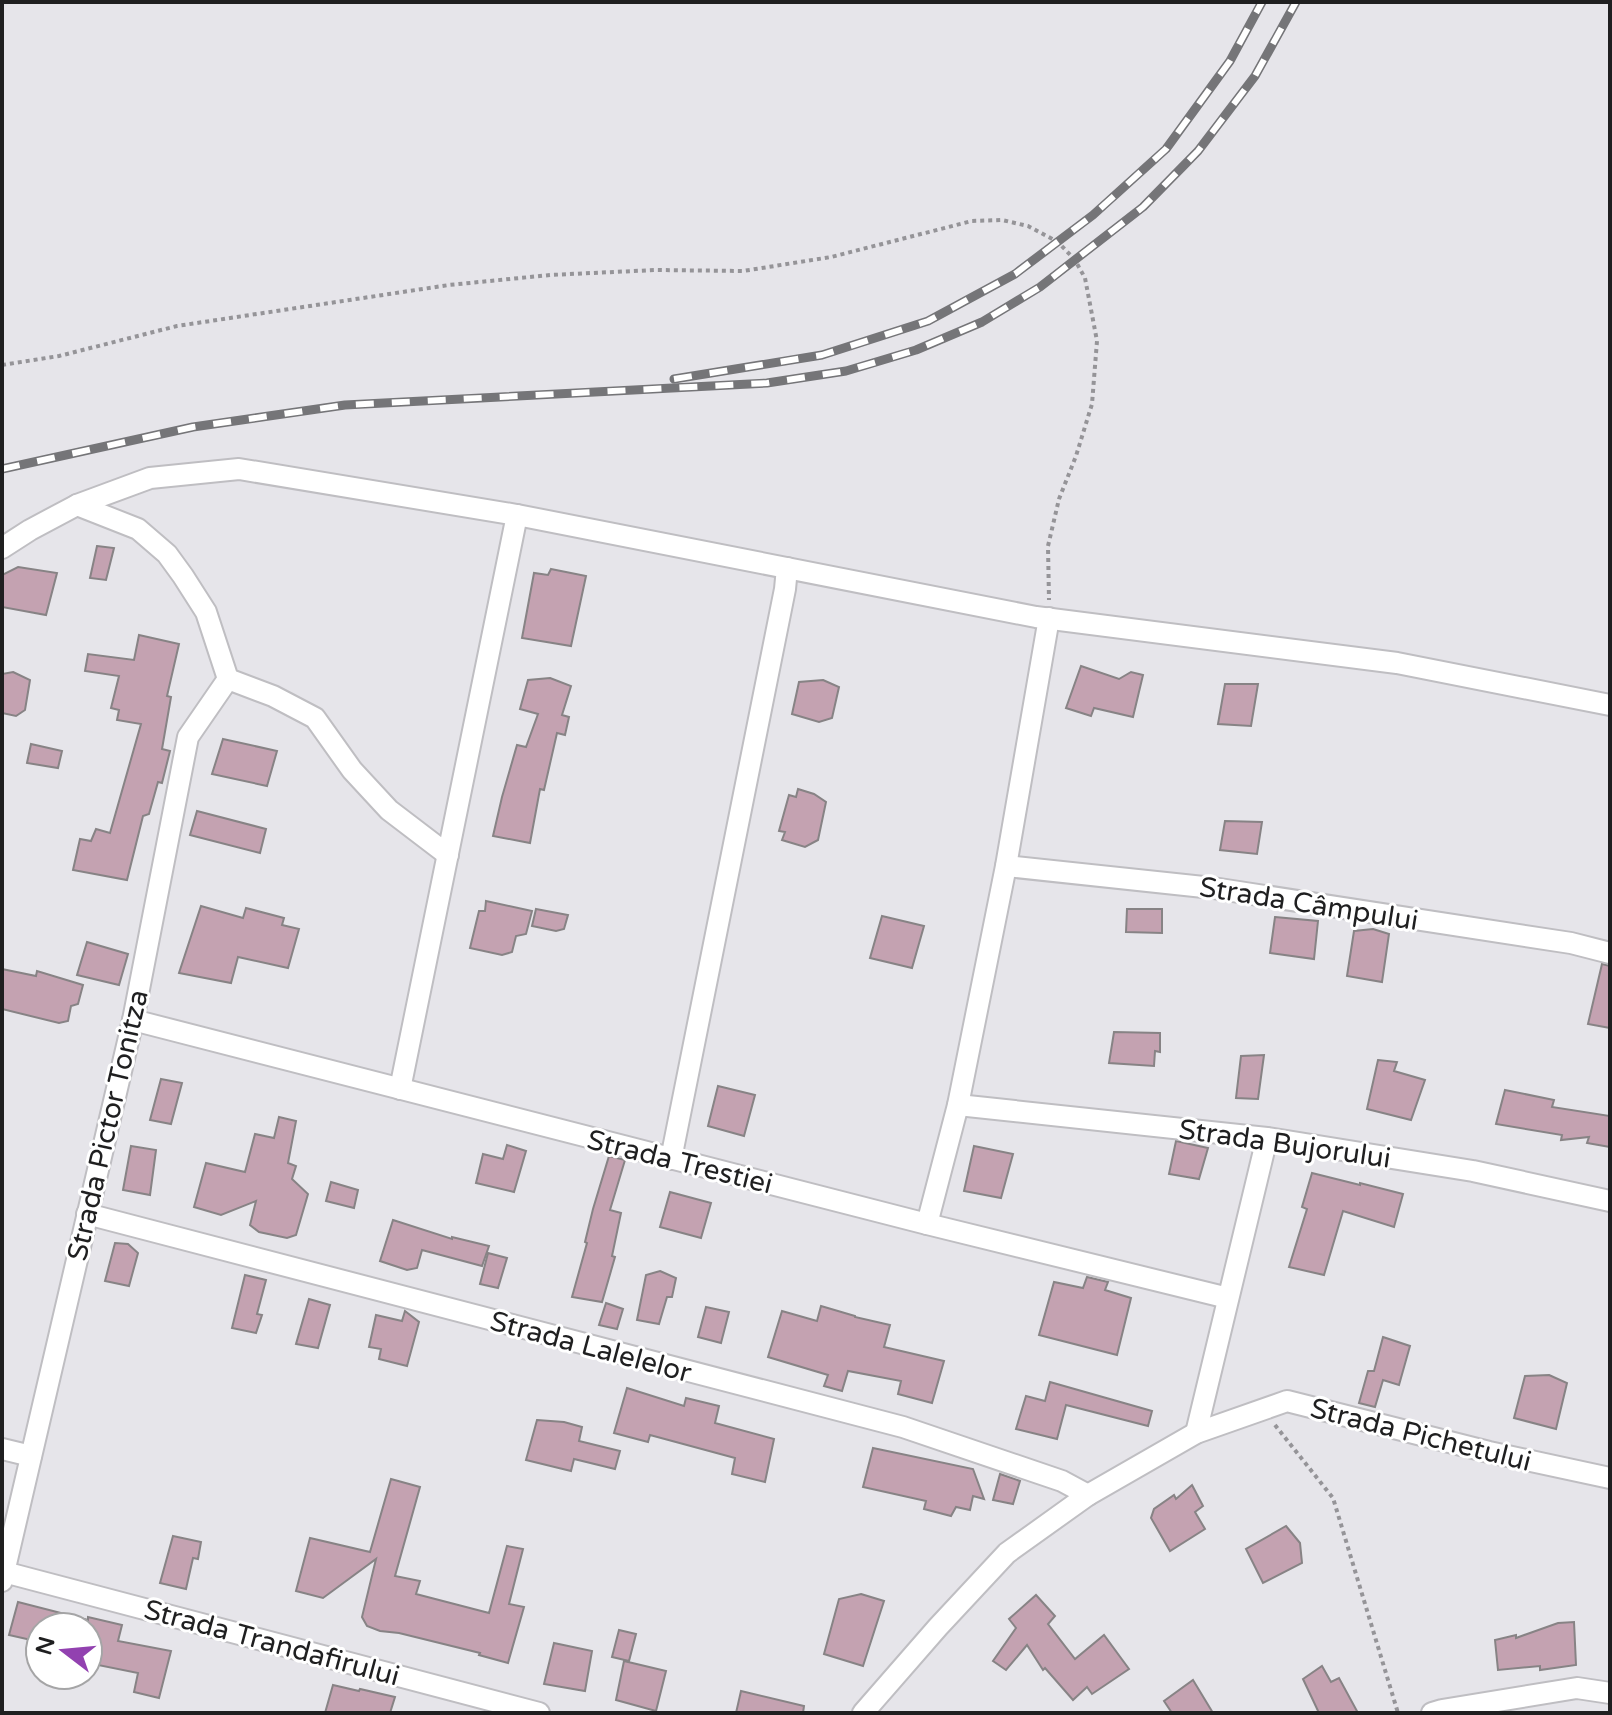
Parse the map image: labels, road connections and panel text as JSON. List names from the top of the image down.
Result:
{
  "streets": {
    "street": [
      "Strada Câmpului",
      "Strada Pictor Tonitza",
      "Strada Bujorului",
      "Strada Trestiei",
      "Strada Lalelelor",
      "Strada Pichetului",
      "Strada Trandafirului"
    ]
  },
  "crossings": [
    ["Strada Pictor Tonitza", "Strada Trestiei"],
    ["Strada Pictor Tonitza", "Strada Lalelelor"],
    ["Strada Pictor Tonitza", "Strada Trandafirului"],
    ["Strada Lalelelor", "Strada Pichetului"]
  ],
  "north": "left"
}
